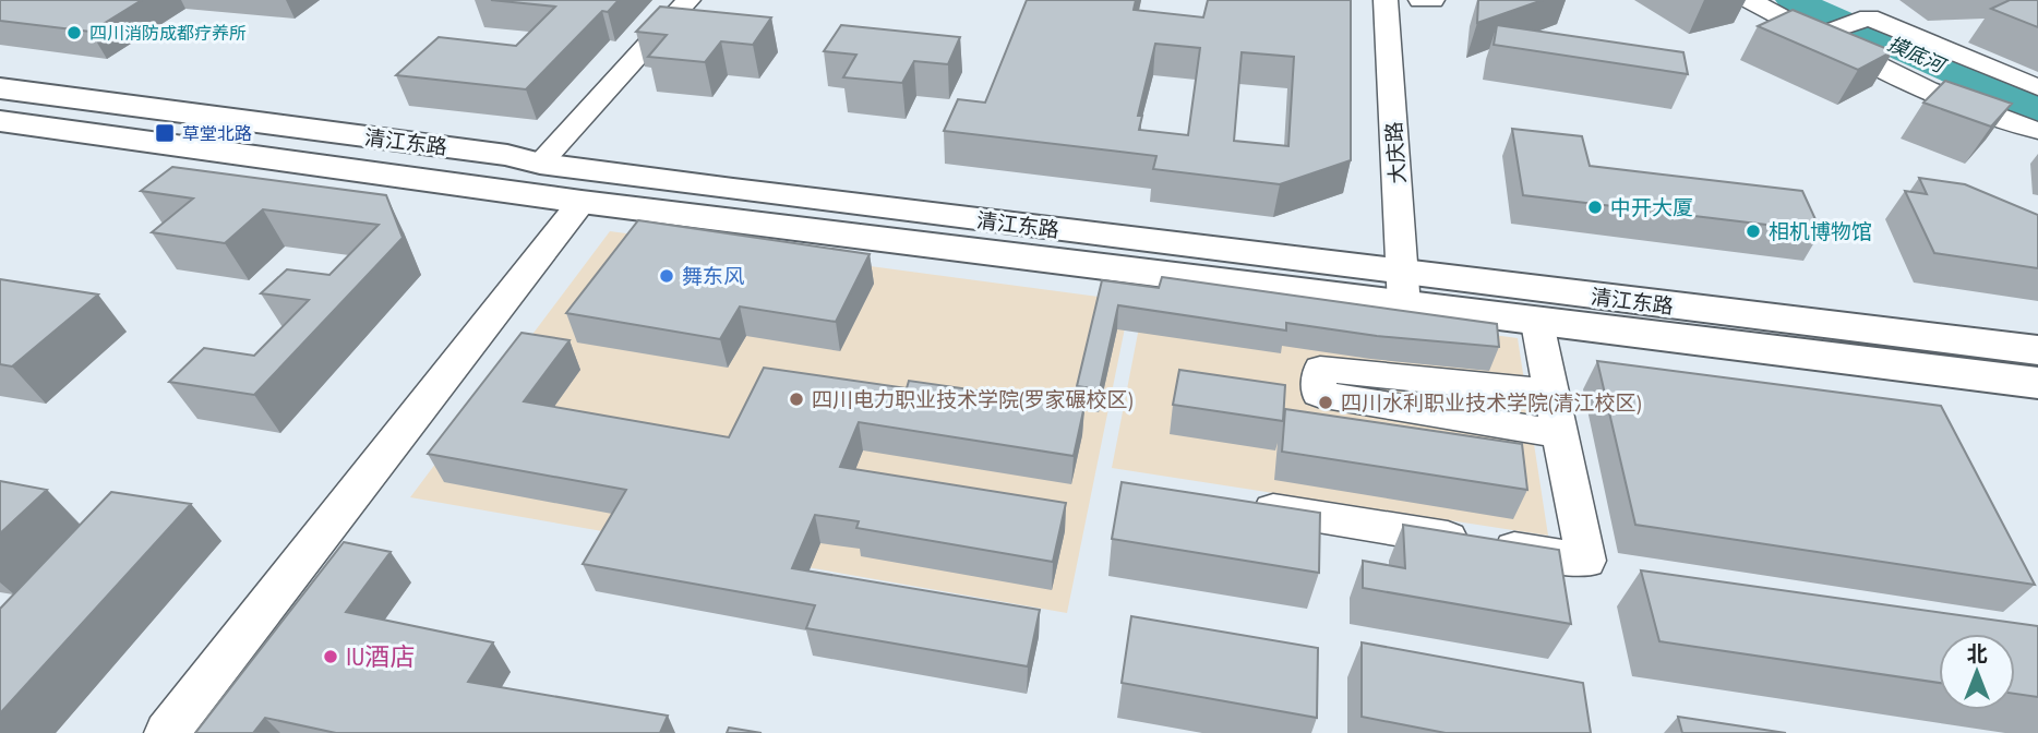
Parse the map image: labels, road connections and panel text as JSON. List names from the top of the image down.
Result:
{
  "streets": {
    "main road": ["清江东路"],
    "street": ["大庆路"]
  },
  "crossings": [
    ["清江东路", "大庆路"]
  ],
  "water": ["摸底河"],
  "places": {
    "other": [
      "四川消防成都疗养所",
      "中开大厦",
      "相机博物馆",
      "舞东风",
      "四川电力职业技术学院(罗家碾校区)",
      "四川水利职业技术学院(清江校区)",
      "IU酒店"
    ],
    "transit": ["草堂北路"]
  },
  "north": "top"
}
